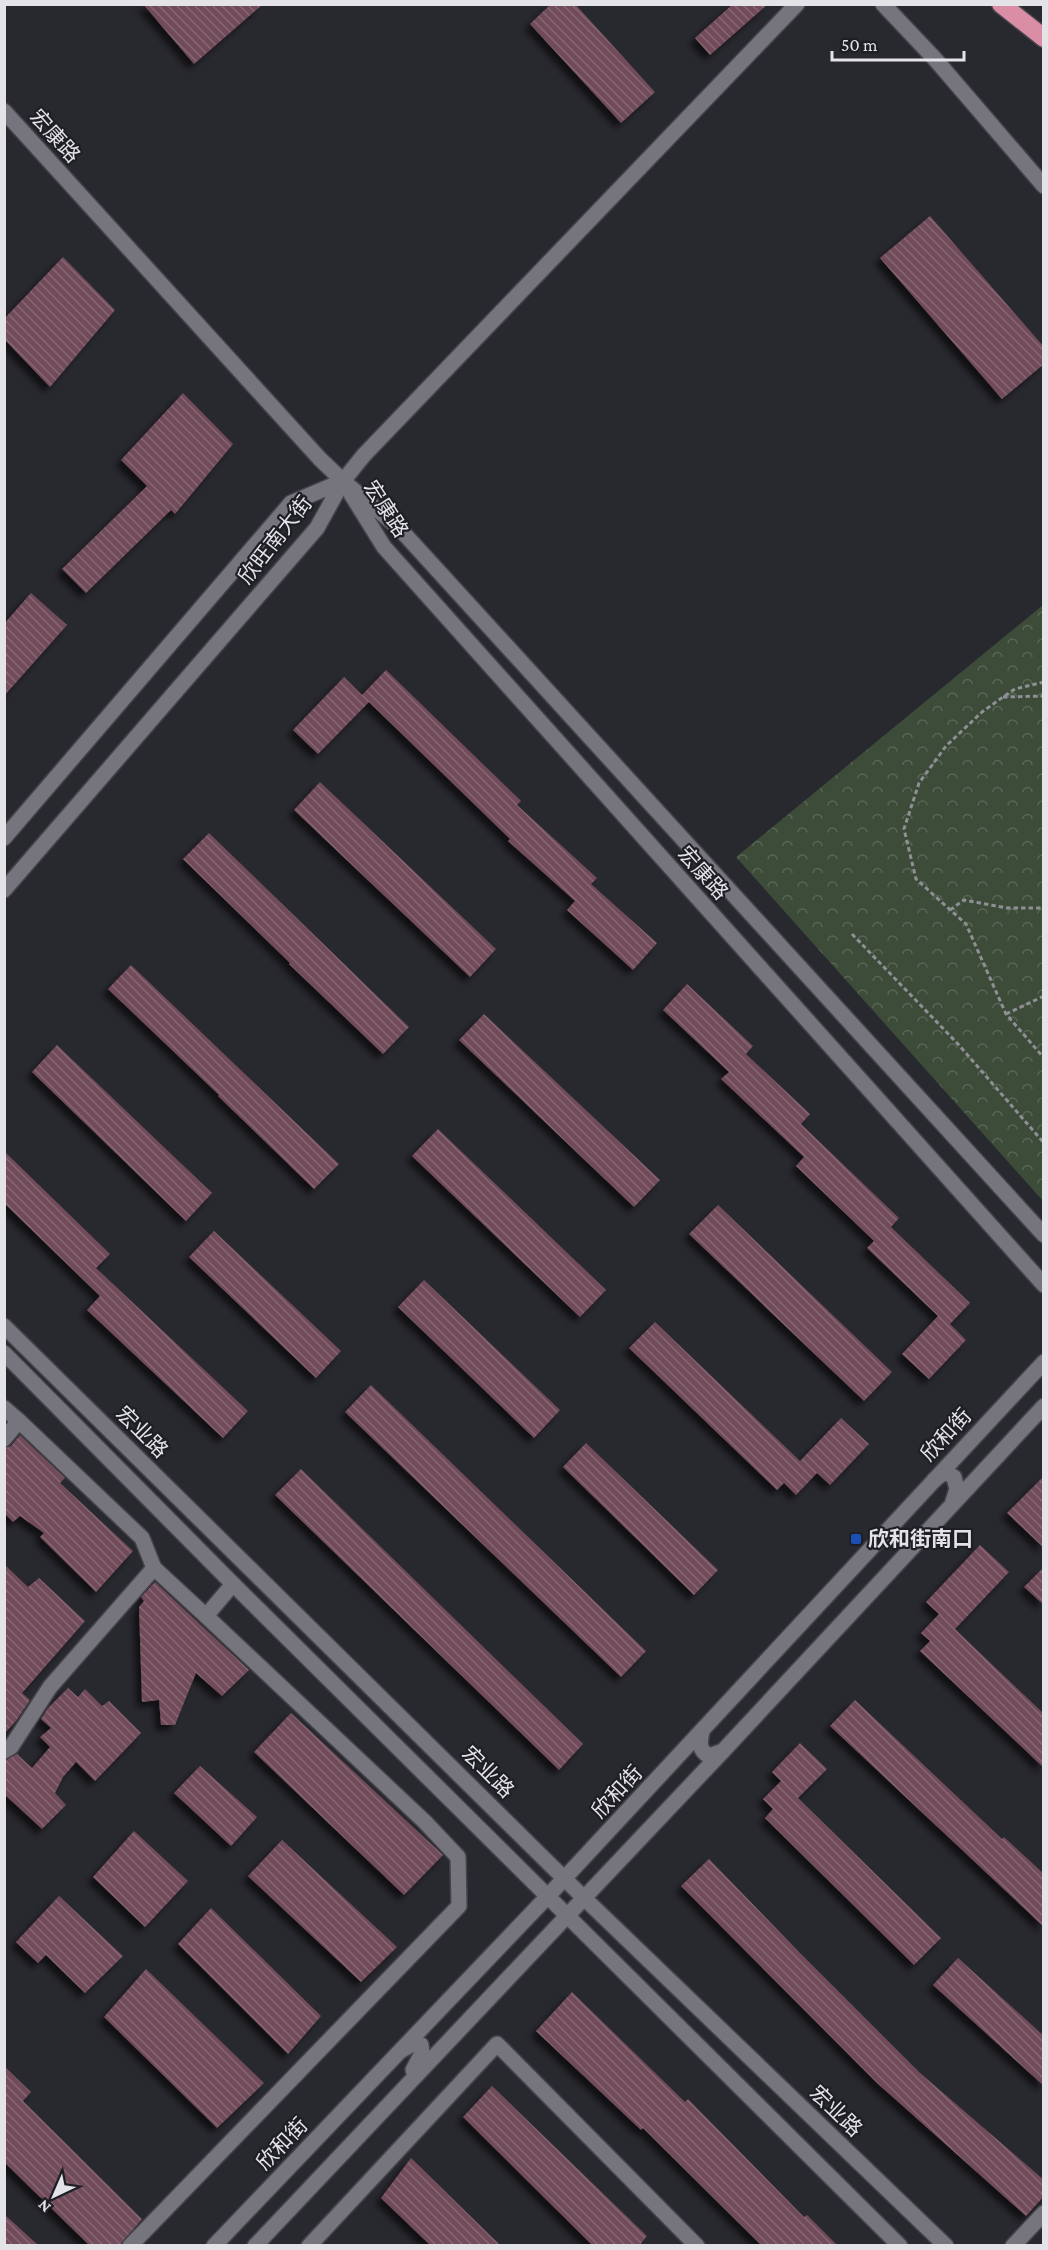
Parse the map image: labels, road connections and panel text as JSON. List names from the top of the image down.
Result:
{
  "streets": {
    "street": [
      "宏康路",
      "欣旺南大街",
      "宏业路",
      "欣和街"
    ]
  },
  "crossings": [
    ["宏康路", "欣旺南大街"],
    ["宏业路", "欣和街"]
  ],
  "places": {
    "transit": ["欣和街南口"]
  },
  "scale_bar": "50 m",
  "north": "bottom left"
}
